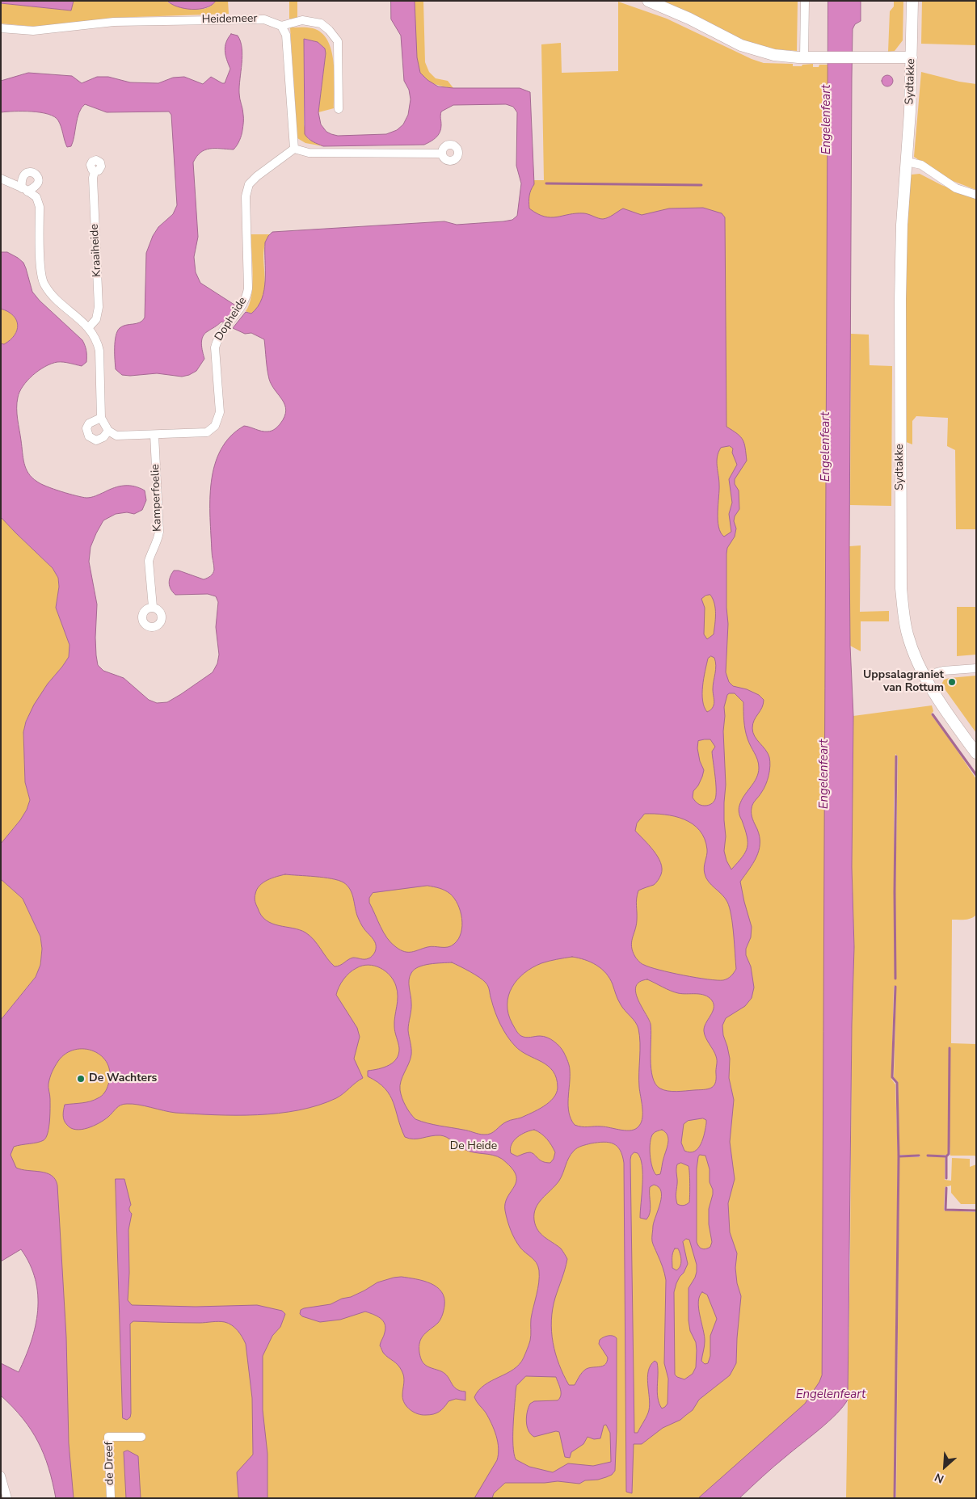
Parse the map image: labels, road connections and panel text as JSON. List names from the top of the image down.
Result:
{
  "streets": {
    "street": [
      "Heidemeer",
      "Sydtakke",
      "Kraaiheide",
      "Dopheide",
      "Kamperfoelie",
      "de Dreef"
    ]
  },
  "crossings": [
    ["Dopheide", "Kamperfoelie"]
  ],
  "water": ["Engelenfeart"],
  "parks": ["De Heide"],
  "places": ["Uppsalagraniet van Rottum", "De Wachters"],
  "north": "bottom left"
}
